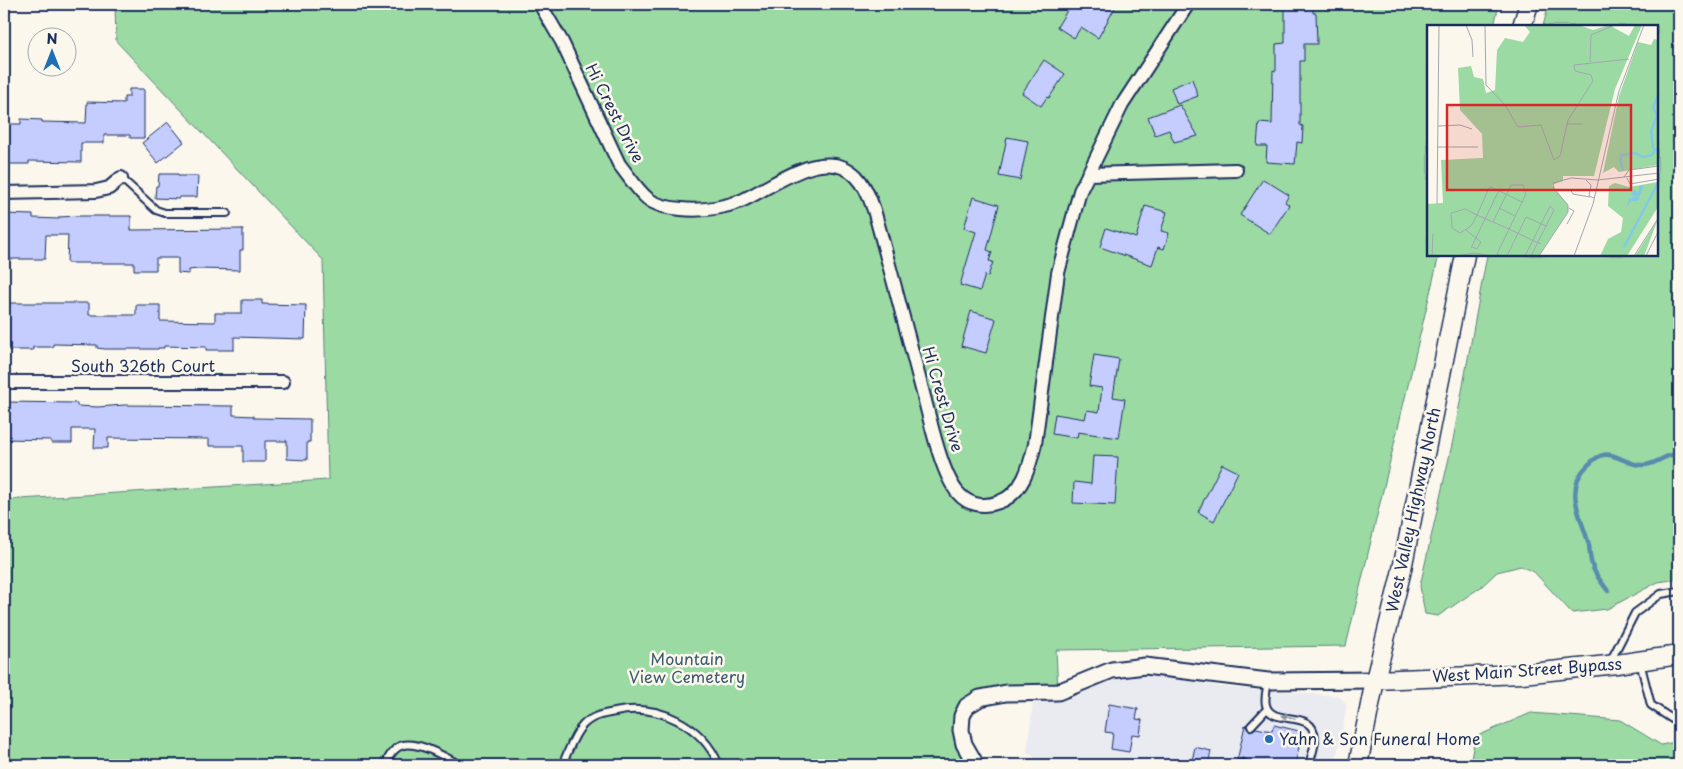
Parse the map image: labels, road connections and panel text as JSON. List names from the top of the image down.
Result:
{
  "streets": {
    "main road": ["West Valley Highway North", "West Main Street Bypass"],
    "street": ["Hi Crest Drive", "South 326th Court"]
  },
  "crossings": [
    ["West Valley Highway North", "West Main Street Bypass"]
  ],
  "parks": ["Mountain View Cemetery"],
  "places": ["Yahn & Son Funeral Home"],
  "north": "top"
}
